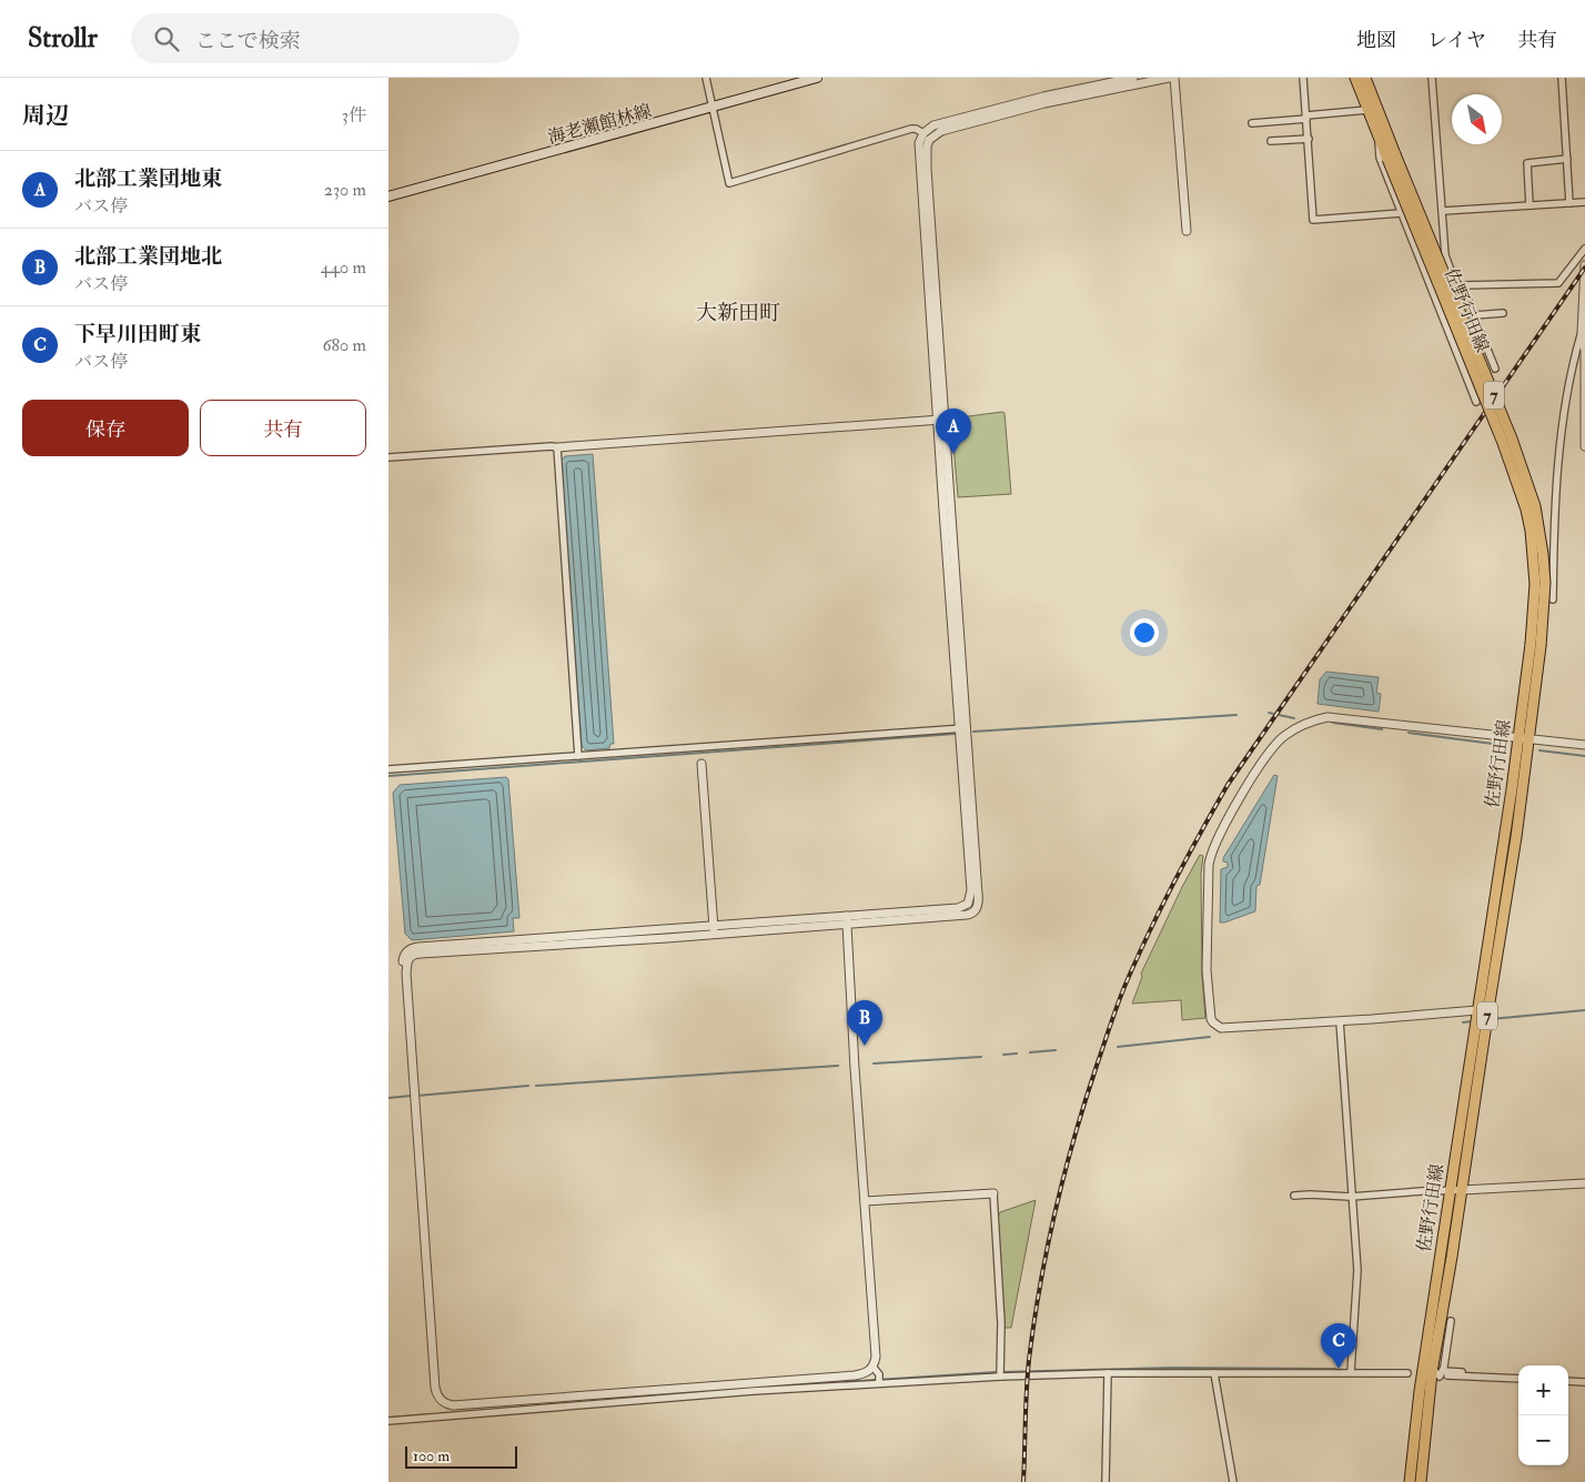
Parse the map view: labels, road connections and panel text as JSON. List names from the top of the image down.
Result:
{
  "streets": {
    "main road": ["海老瀬館林線", "佐野行田線", "7"]
  },
  "districts": ["大新田町"],
  "scale_bar": "100 m",
  "north": "bottom right",
  "page": {
    "header": "Strollr",
    "search": "ここで検索",
    "nav": ["地図", "レイヤ", "共有"],
    "heading": ["周辺", "3件"],
    "list": [
      {
        "mark": "A",
        "name": "北部工業団地東",
        "note": "バス停",
        "value": "230 m"
      },
      {
        "mark": "B",
        "name": "北部工業団地北",
        "note": "バス停",
        "value": "440 m"
      },
      {
        "mark": "C",
        "name": "下早川田町東",
        "note": "バス停",
        "value": "680 m"
      }
    ],
    "buttons": ["保存", "共有"],
    "pins": ["A", "B", "C"],
    "map_buttons": ["+", "−"],
    "scale": "100 m"
  }
}
